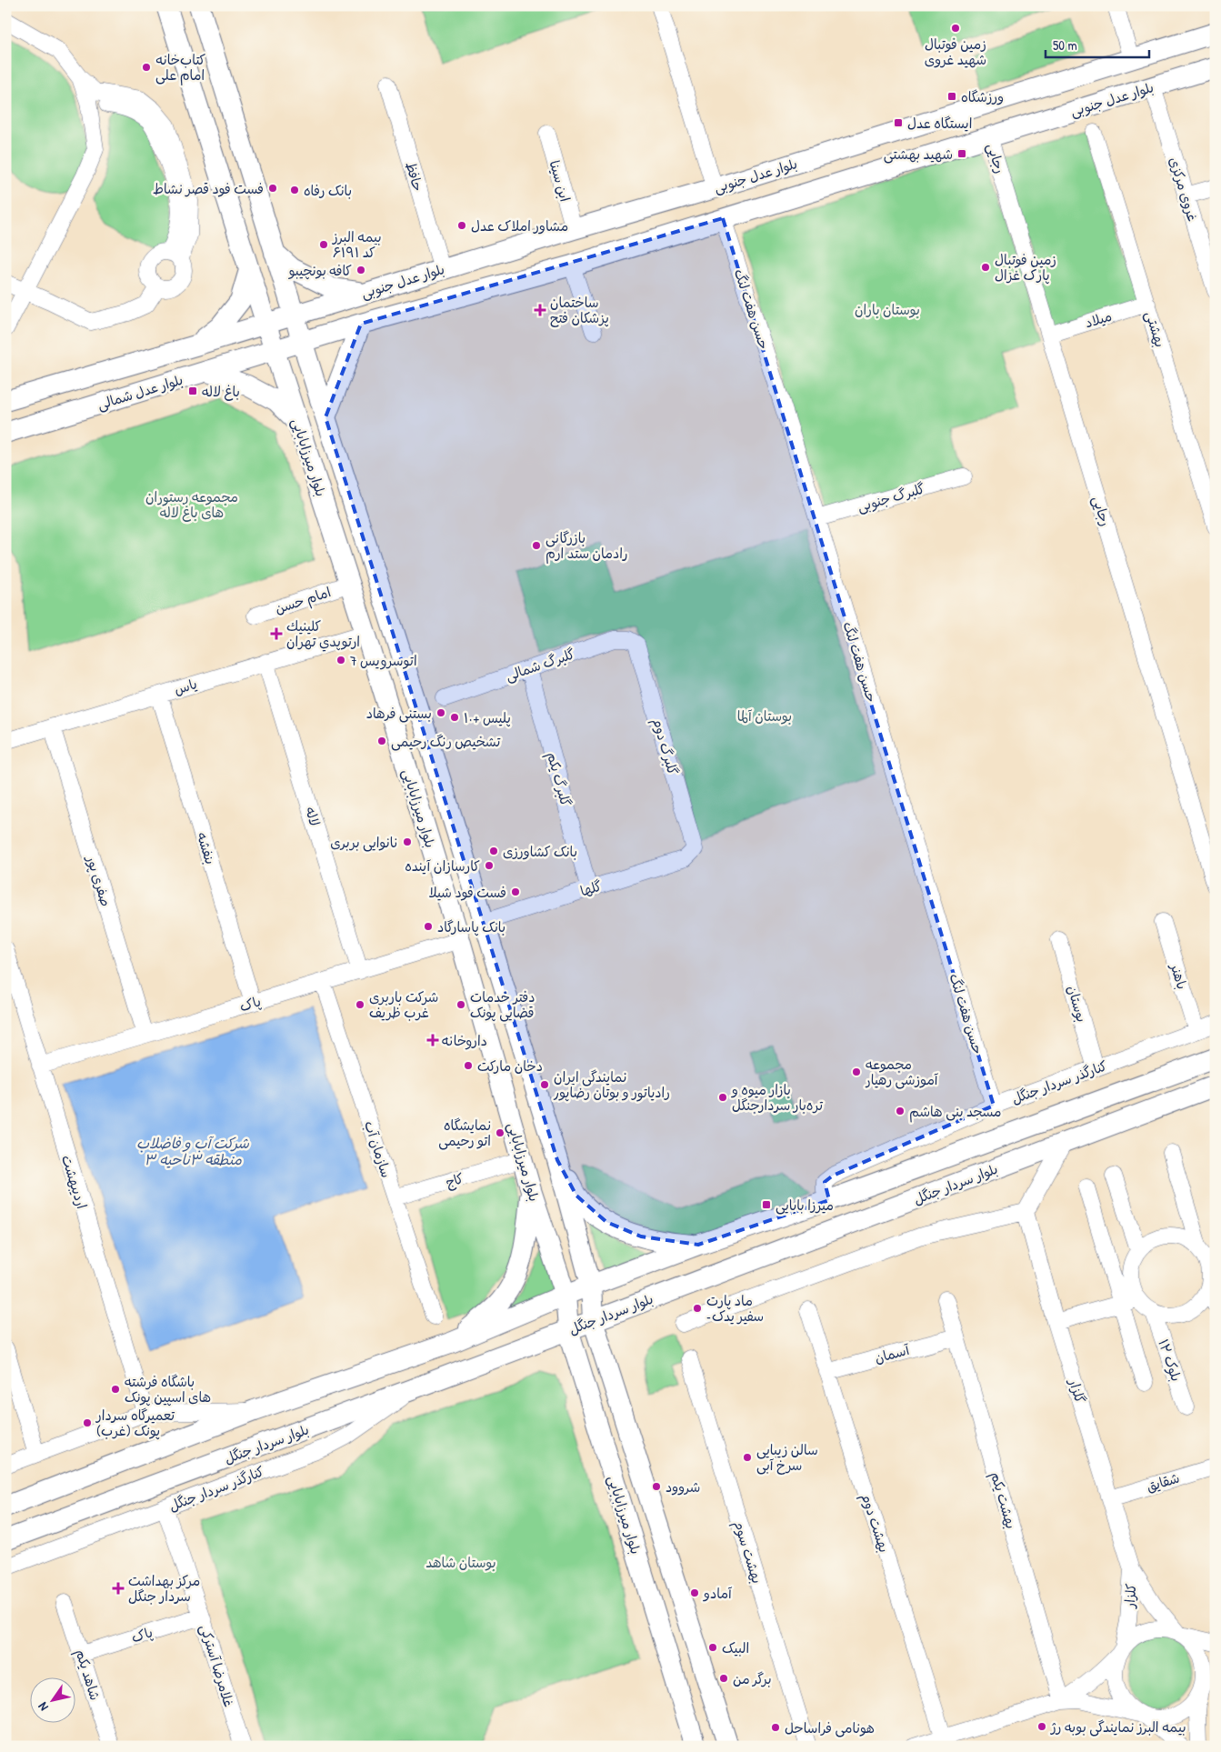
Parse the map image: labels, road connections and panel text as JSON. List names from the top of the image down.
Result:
{
  "streets": {
    "main road": [
      "بلوار عدل جنوبی",
      "بلوار عدل شمالی",
      "بلوار میرزابابایی",
      "بلوار سردار جنگل"
    ],
    "street": [
      "رجایی",
      "حافظ",
      "ابن سینا",
      "غروی مرکزی",
      "حسن هفت لنگ",
      "میلاد",
      "بهشتی",
      "گلبرگ جنوبی",
      "امام حسن",
      "گلبرگ شمالی",
      "یاس",
      "گلبرگ دوم",
      "گلبرگ یکم",
      "لاله",
      "بنفشه",
      "صفری پور",
      "گلها",
      "باهنر",
      "پاک",
      "بوستان",
      "کنارگذر سردار جنگل",
      "سازمان آب",
      "کاج",
      "اردیبهشت",
      "آسمان",
      "بلوک ۱۲",
      "گلزار",
      "شقایق",
      "بهشت یکم",
      "بهشت دوم",
      "بهشت سوم",
      "کلزار",
      "غلامرضا آسترکی",
      "شاهد یکم"
    ]
  },
  "crossings": [
    ["بلوار عدل جنوبی", "رجایی"],
    ["بلوار عدل جنوبی", "حافظ"],
    ["بلوار عدل جنوبی", "ابن سینا"],
    ["بلوار عدل جنوبی", "غروی مرکزی"],
    ["بلوار عدل جنوبی", "حسن هفت لنگ"],
    ["بلوار عدل جنوبی", "بلوار عدل شمالی"],
    ["بلوار عدل جنوبی", "بلوار میرزابابایی"],
    ["رجایی", "میلاد"],
    ["حسن هفت لنگ", "گلبرگ جنوبی"],
    ["حسن هفت لنگ", "کنارگذر سردار جنگل"],
    ["میلاد", "بهشتی"],
    ["بلوار عدل شمالی", "بلوار میرزابابایی"],
    ["بلوار میرزابابایی", "امام حسن"],
    ["بلوار میرزابابایی", "یاس"],
    ["بلوار میرزابابایی", "گلها"],
    ["بلوار میرزابابایی", "پاک"],
    ["بلوار میرزابابایی", "بلوار سردار جنگل"],
    ["گلبرگ شمالی", "گلبرگ دوم"],
    ["گلبرگ شمالی", "گلبرگ یکم"],
    ["یاس", "لاله"],
    ["یاس", "بنفشه"],
    ["یاس", "صفری پور"],
    ["گلبرگ دوم", "گلها"],
    ["گلبرگ یکم", "گلها"],
    ["لاله", "پاک"],
    ["بنفشه", "پاک"],
    ["صفری پور", "پاک"],
    ["باهنر", "کنارگذر سردار جنگل"],
    ["پاک", "سازمان آب"],
    ["پاک", "اردیبهشت"],
    ["پاک", "غلامرضا آسترکی"],
    ["پاک", "شاهد یکم"],
    ["بوستان", "کنارگذر سردار جنگل"],
    ["کنارگذر سردار جنگل", "بلوار سردار جنگل"],
    ["کنارگذر سردار جنگل", "غلامرضا آسترکی"],
    ["سازمان آب", "کاج"],
    ["آسمان", "بهشت یکم"],
    ["آسمان", "بهشت دوم"],
    ["گلزار", "شقایق"],
    ["گلزار", "کلزار"]
  ],
  "water": ["شرکت آب و فاضلاب منطقه ۳ناحیه ۳"],
  "parks": [
    "بوستان باران",
    "مجموعه رستوران های باغ لاله",
    "بوستان آلما",
    "بوستان شاهد"
  ],
  "places": {
    "other": [
      "زمین فوتبال شهید غروی",
      "کتاب‌خانه امام علی",
      "فست فود قصر نشاط",
      "بانک رفاه",
      "مشاور املاک عدل",
      "بیمه البرز کد ۶۱۹۱",
      "زمین فوتبال پارک غزال",
      "کافه بونچیبو",
      "بازرگانی رادمان ستد ارم",
      "اتوسرویس 7",
      "بستنی فرهاد",
      "پلیس +۱۰",
      "تشخیص رنگ رحیمی",
      "نانوایی بربری",
      "بانک کشاورزی",
      "کارسازان آینده",
      "فست فود شیلا",
      "بانک پاسارگاد",
      "شرکت باربری غرب ظریف",
      "دفتر خدمات قضایی پونک",
      "دخان مارکت",
      "مجموعه آموزشی رهیار",
      "نمایندگی ایران رادیاتور و بوتان رضاپور",
      "بازار میوه و تره‌بار سردارجنگل",
      "مسجد بنی هاشم",
      "نمایشگاه اتو رحیمی",
      "ماد پارت -سفیر یدک",
      "باشگاه فرشته های اسپین پونک",
      "تعمیرگاه سردار پونک (غرب)",
      "سالن زیبایی سرخ آبی",
      "شروود",
      "آمادو",
      "البیک",
      "برگر من",
      "بیمه البرز نمایندگی بوبه رژ",
      "هونامی فراساحل"
    ],
    "transit": [
      "ورزشگاه",
      "ایستگاه عدل",
      "شهید بهشتی",
      "باغ لاله",
      "میرزا بابایی"
    ],
    "health": [
      "ساختمان پزشکان فتح",
      "كلينيك ارتوپدي تهران",
      "داروخانه",
      "مرکز بهداشت سردار جنگل"
    ]
  },
  "scale_bar": "50 m",
  "north": "bottom left"
}
